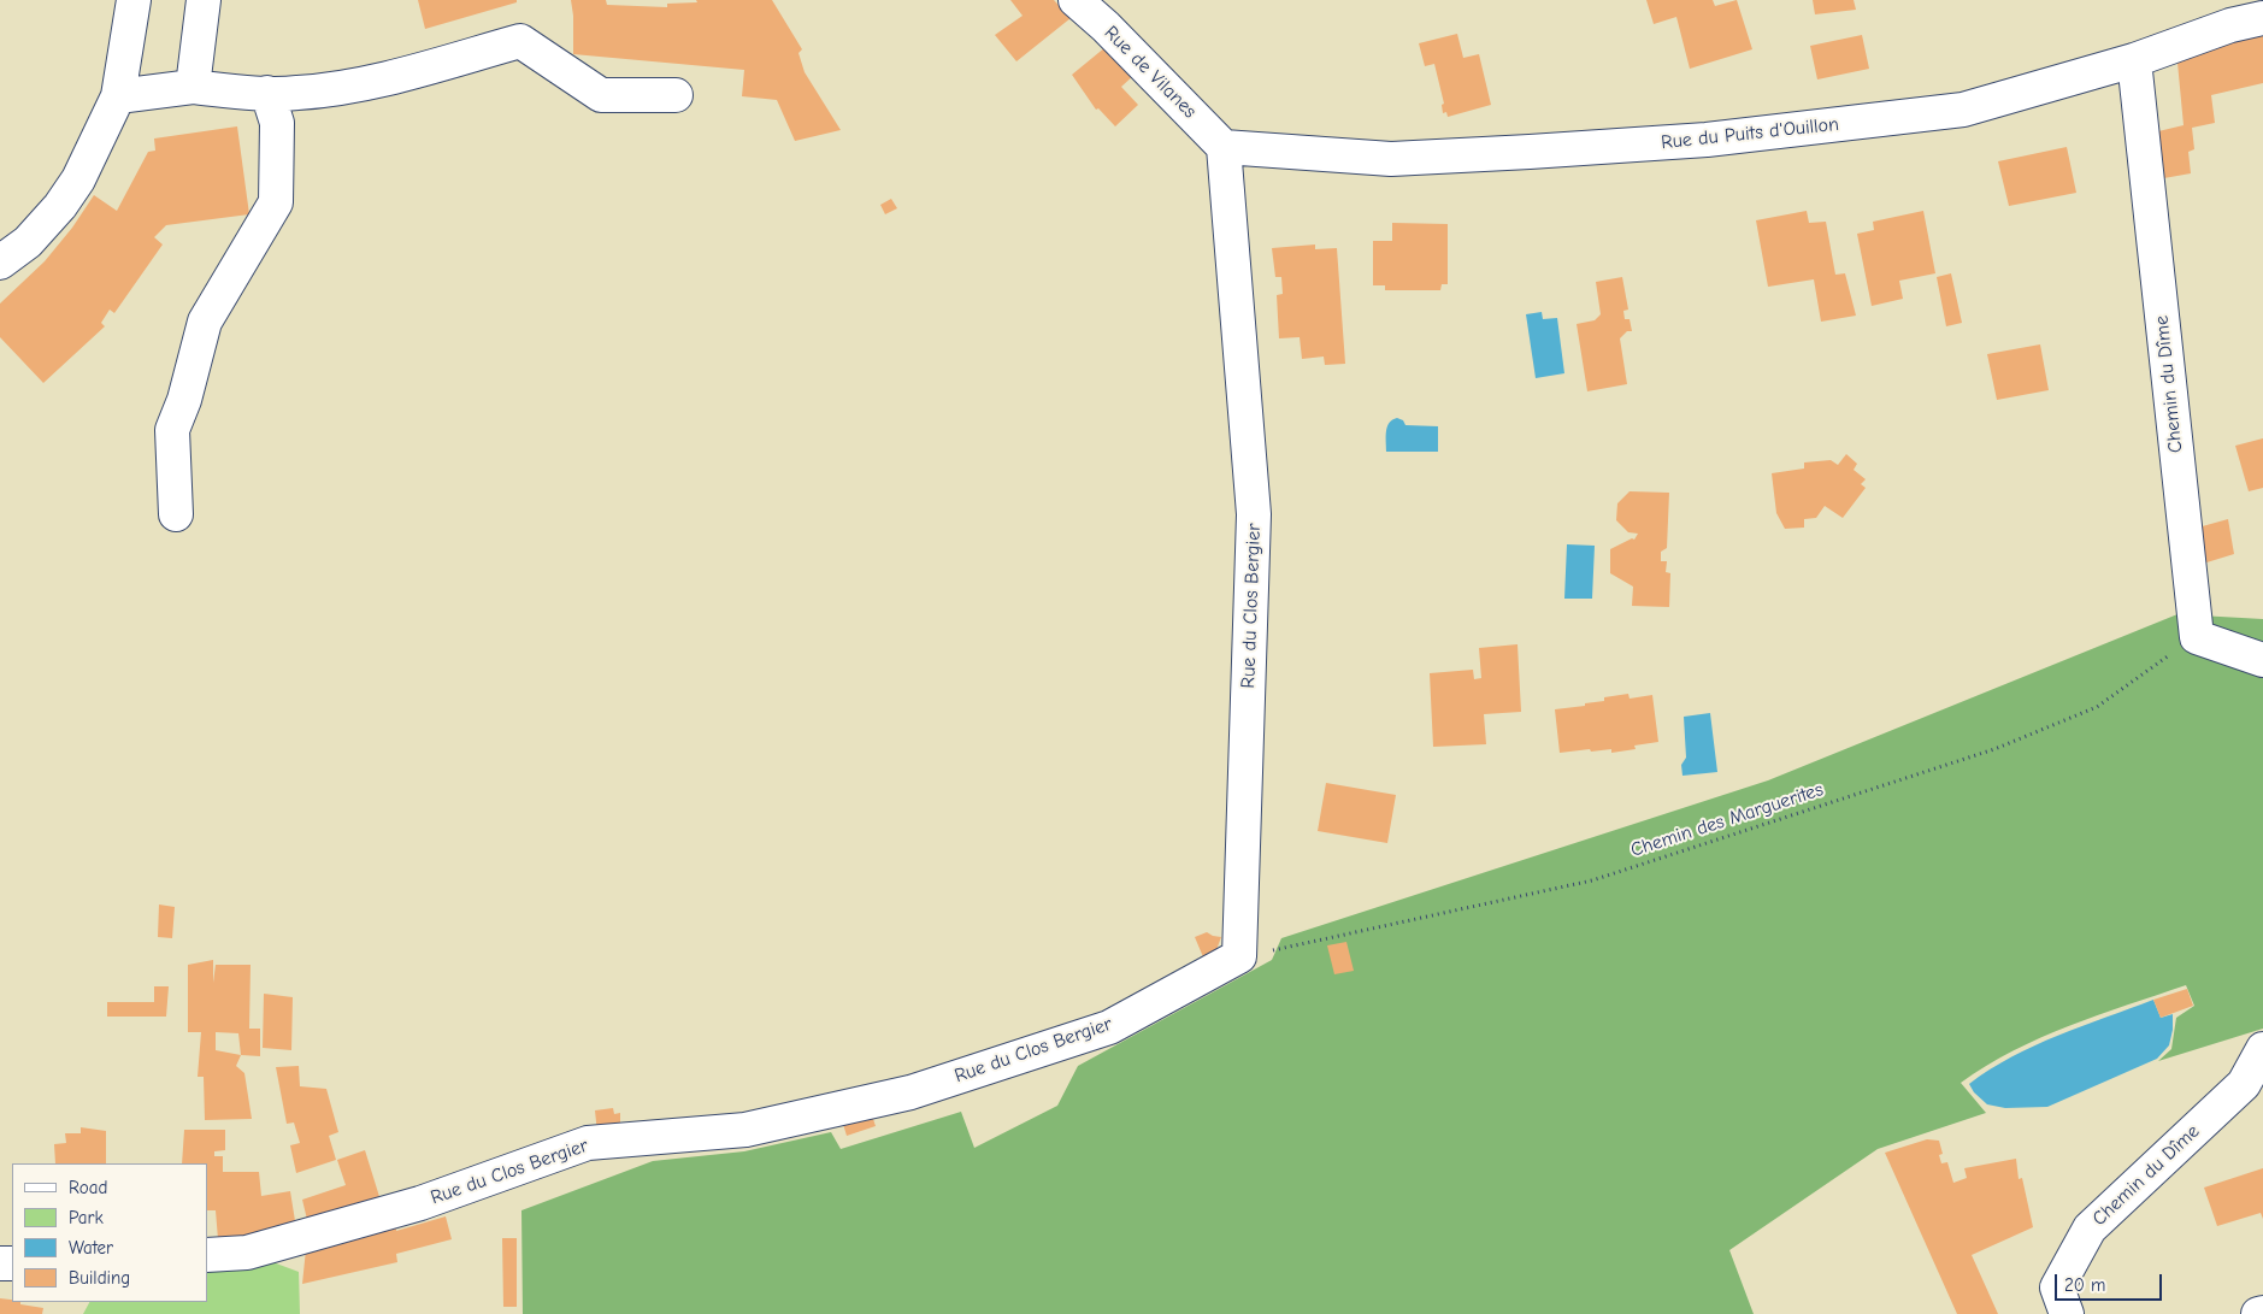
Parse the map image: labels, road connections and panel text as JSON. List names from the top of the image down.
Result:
{
  "streets": {
    "street": [
      "Rue de Vilanes",
      "Rue du Puits d'Ouillon",
      "Chemin du Dîme",
      "Rue du Clos Bergier"
    ],
    "path": ["Chemin des Marguerites"]
  },
  "crossings": [
    ["Rue de Vilanes", "Rue du Puits d'Ouillon"],
    ["Rue de Vilanes", "Rue du Clos Bergier"],
    ["Rue du Puits d'Ouillon", "Chemin du Dîme"],
    ["Rue du Puits d'Ouillon", "Rue du Clos Bergier"],
    ["Chemin du Dîme", "Chemin des Marguerites"],
    ["Rue du Clos Bergier", "Chemin des Marguerites"]
  ],
  "legend": [
    "Road",
    "Park",
    "Water",
    "Building"
  ],
  "scale_bar": "20 m"
}
